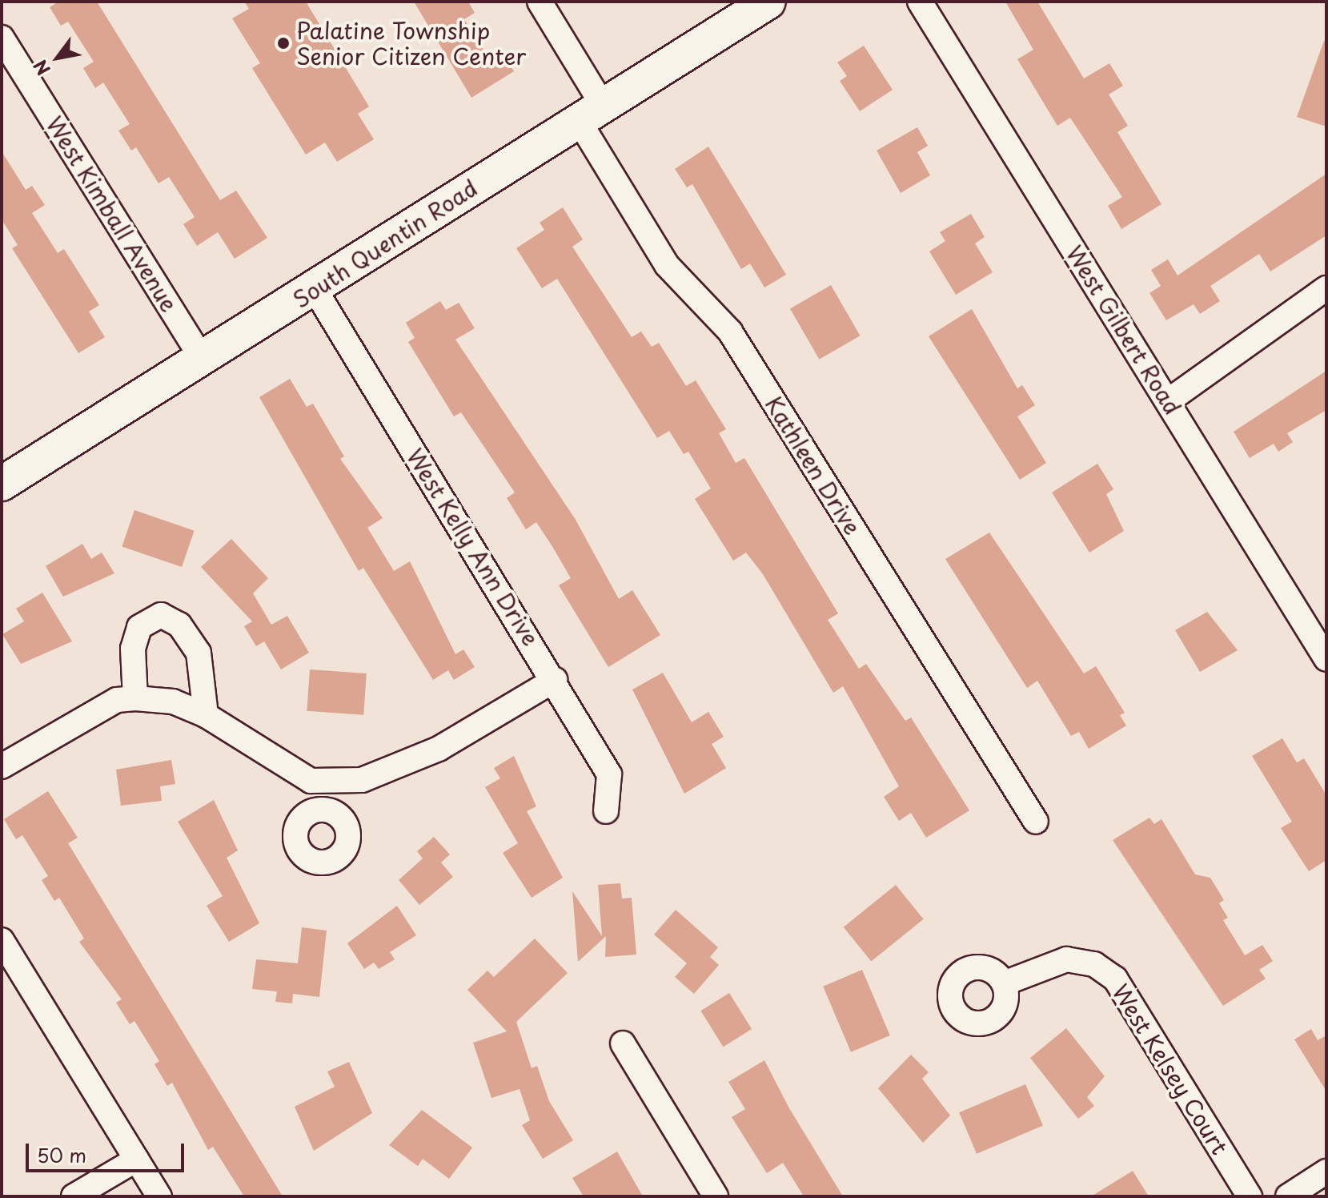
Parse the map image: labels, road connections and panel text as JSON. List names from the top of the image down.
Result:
{
  "streets": {
    "main road": ["South Quentin Road"],
    "street": [
      "West Kimball Avenue",
      "West Gilbert Road",
      "Kathleen Drive",
      "West Kelly Ann Drive",
      "West Kelsey Court"
    ]
  },
  "crossings": [
    ["West Kimball Avenue", "South Quentin Road"],
    ["South Quentin Road", "Kathleen Drive"],
    ["South Quentin Road", "West Kelly Ann Drive"]
  ],
  "places": ["Palatine Township Senior Citizen Center"],
  "scale_bar": "50 m",
  "north": "bottom left"
}
